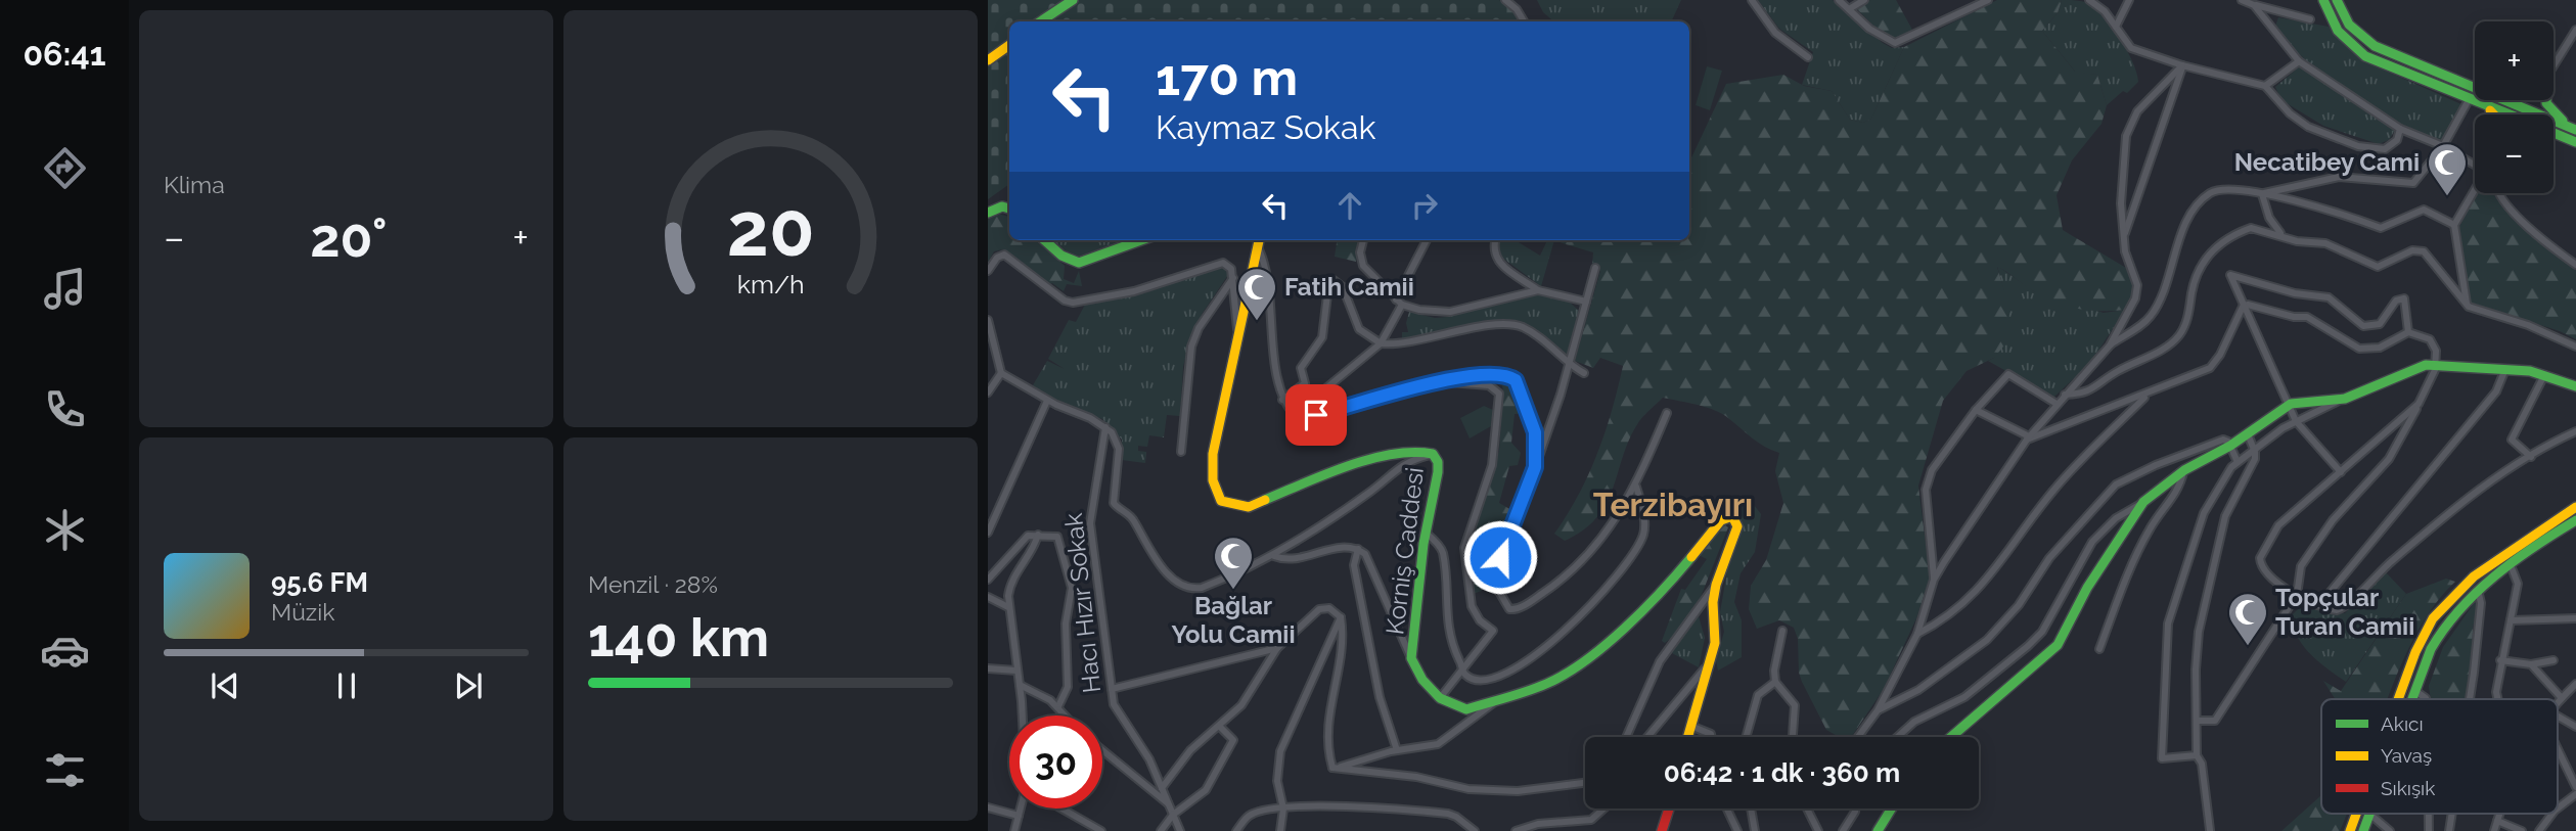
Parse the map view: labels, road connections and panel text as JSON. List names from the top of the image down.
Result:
{
  "streets": {
    "main road": ["Korniş Caddesi"],
    "street": ["Hacı Hızır Sokak"]
  },
  "districts": ["Terzibayırı"],
  "places": {
    "mosque": [
      "Necatibey Cami",
      "Fatih Camii",
      "Bağlar Yolu Camii",
      "Topçular Turan Camii"
    ]
  },
  "legend": ["Akıcı", "Yavaş", "Sıkışık"],
  "page": {
    "tabs": "06:41",
    "tile": [
      "Klima",
      ["Menzil · 28%", "140 km"]
    ],
    "map_buttons": ["+", "−"],
    "turn": ["170 m", "Kaymaz Sokak"],
    "heat": ["−", "20°", "+"],
    "song": ["95.6 FM", "Müzik"],
    "limit": "30",
    "trip": "06:42 · 1 dk · 360 m",
    "gauge": ["20", "km/h"]
  }
}
